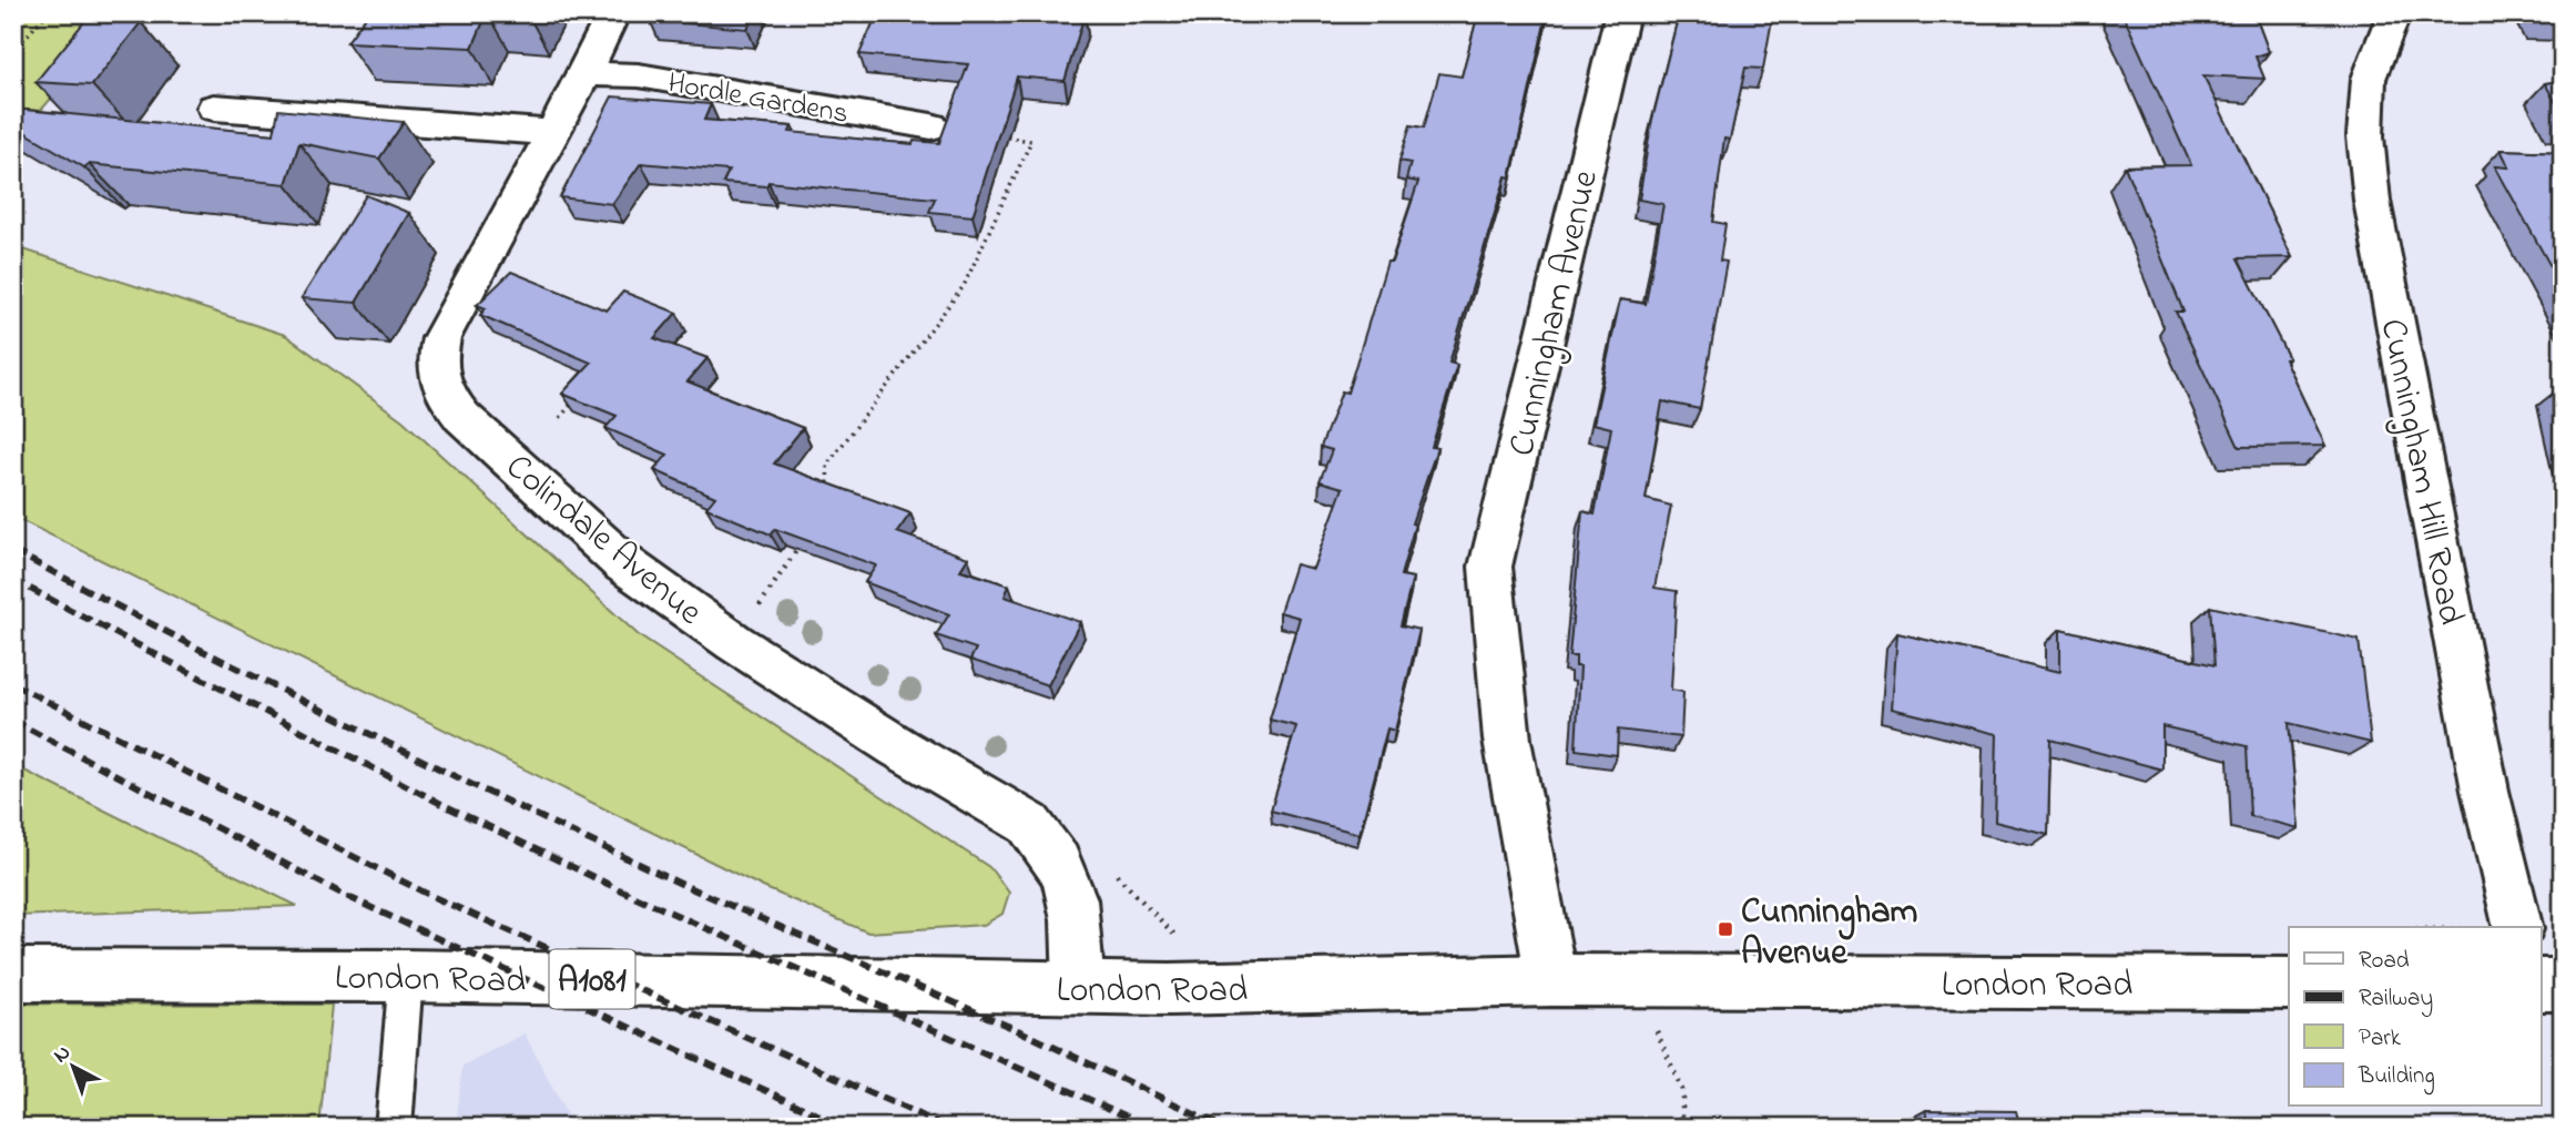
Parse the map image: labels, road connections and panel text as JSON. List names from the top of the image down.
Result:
{
  "streets": {
    "street": [
      "Hordle Gardens",
      "Cunningham Avenue",
      "Cunningham Hill Road",
      "Colindale Avenue",
      "London Road",
      "A1081"
    ]
  },
  "crossings": [
    ["Hordle Gardens", "Colindale Avenue"],
    ["Cunningham Avenue", "London Road"],
    ["Colindale Avenue", "London Road"]
  ],
  "places": {
    "transit": ["Cunningham Avenue"]
  },
  "legend": [
    "Road",
    "Railway",
    "Park",
    "Building"
  ],
  "north": "top left"
}
